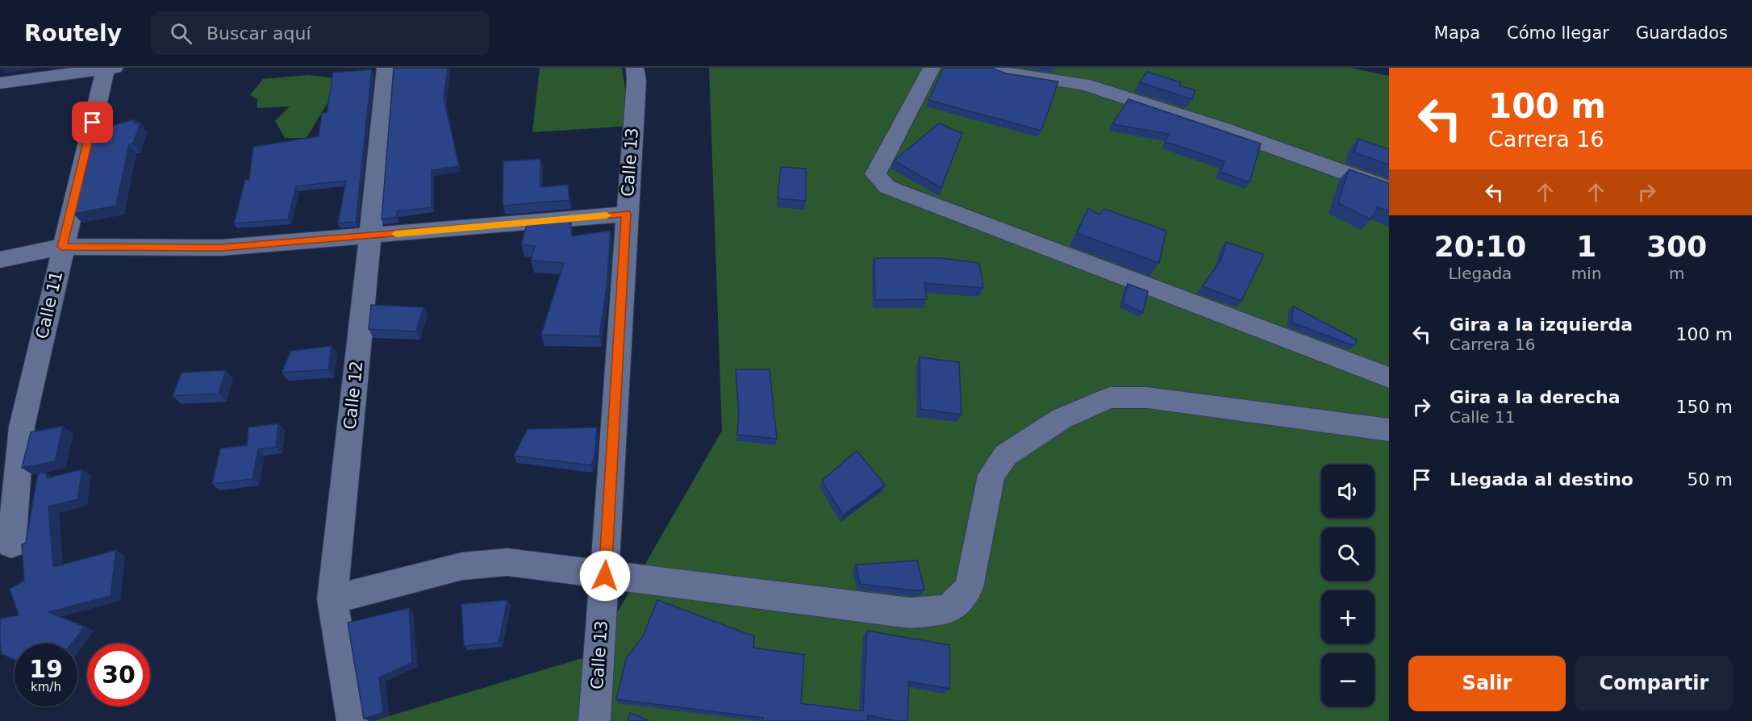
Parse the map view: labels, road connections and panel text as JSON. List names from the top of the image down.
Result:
{
  "streets": {
    "street": ["Calle 13", "Calle 11", "Calle 12"]
  },
  "page": {
    "header": "Routely",
    "search": "Buscar aquí",
    "nav": ["Mapa", "Cómo llegar", "Guardados"],
    "turn": ["100 m", "Carrera 16"],
    "eta": [
      "20:10",
      "Llegada",
      "1",
      "min",
      "300",
      "m"
    ],
    "list": [
      {
        "name": "Gira a la izquierda",
        "note": "Carrera 16",
        "value": "100 m"
      },
      {
        "name": "Gira a la derecha",
        "note": "Calle 11",
        "value": "150 m"
      },
      {
        "name": "Llegada al destino",
        "value": "50 m"
      }
    ],
    "map_buttons": ["+", "−"],
    "speed": "19 km/h",
    "limit": "30",
    "buttons": ["Salir", "Compartir"]
  }
}
